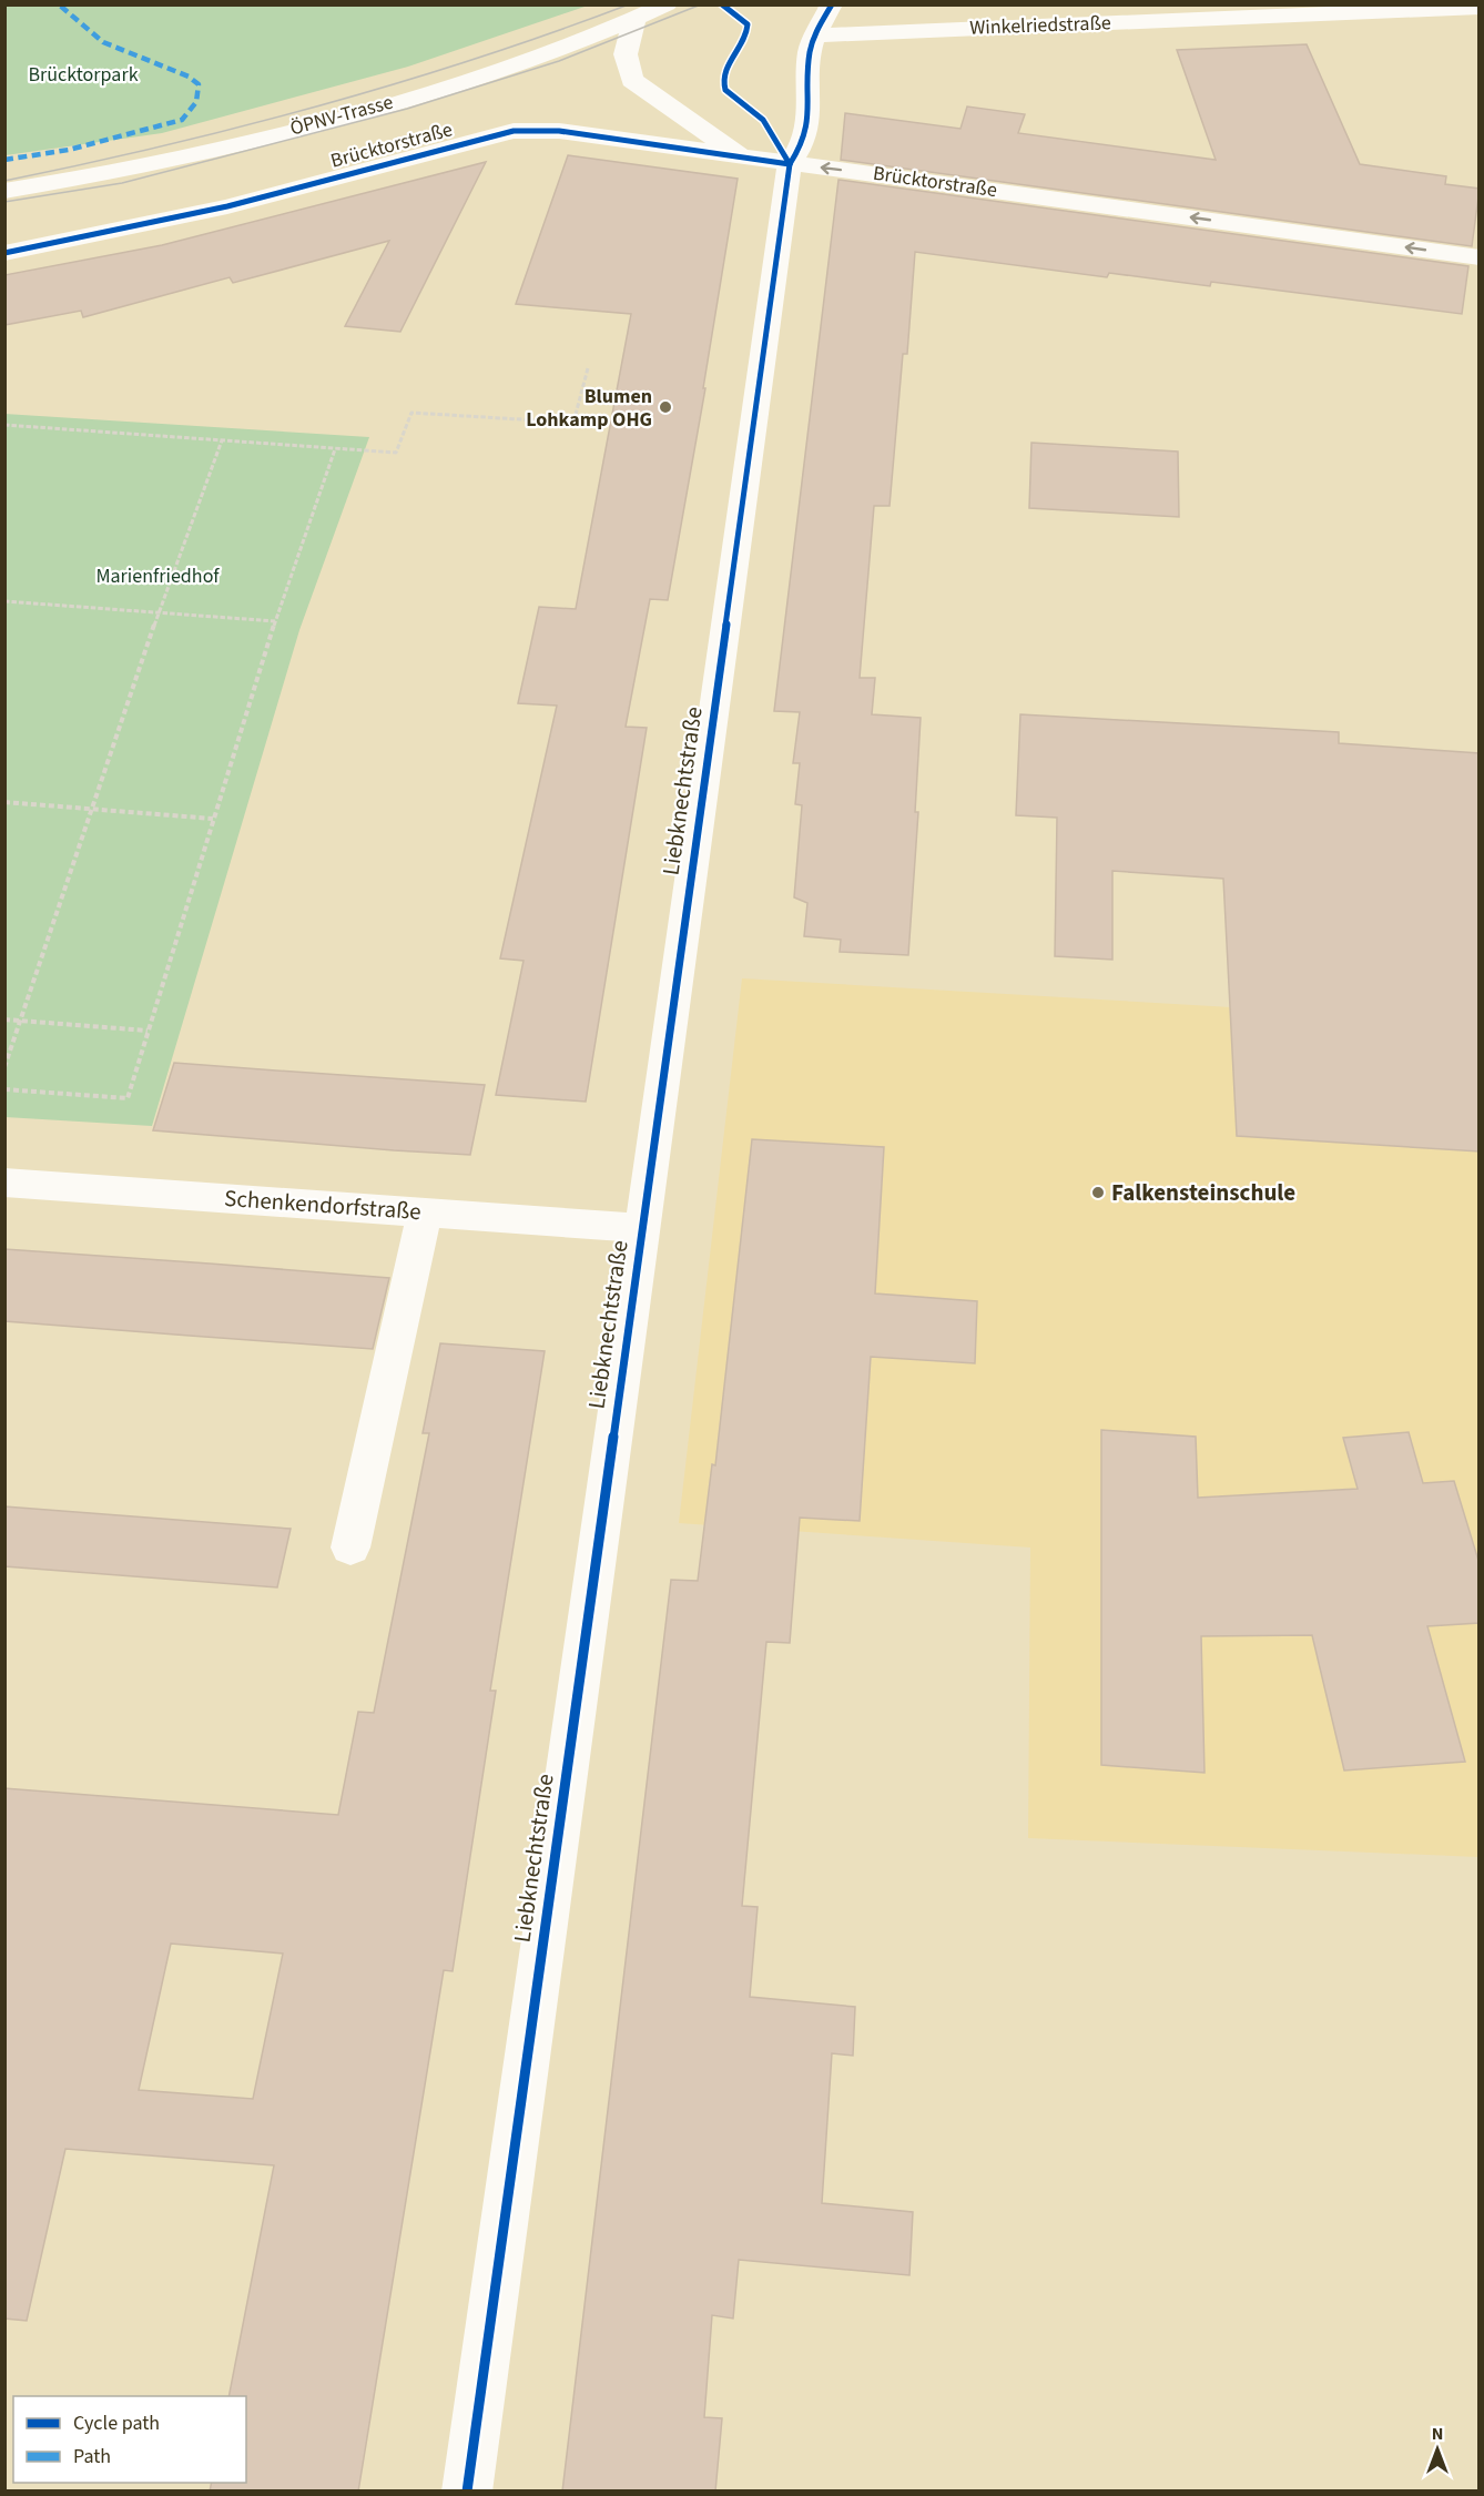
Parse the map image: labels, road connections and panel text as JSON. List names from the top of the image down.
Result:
{
  "streets": {
    "street": [
      "Winkelriedstraße",
      "ÖPNV-Trasse",
      "Brücktorstraße",
      "Liebknechtstraße",
      "Schenkendorfstraße"
    ]
  },
  "crossings": [
    ["Brücktorstraße", "Liebknechtstraße"],
    ["Liebknechtstraße", "Schenkendorfstraße"]
  ],
  "one_way": ["Brücktorstraße"],
  "parks": ["Brücktorpark", "Marienfriedhof"],
  "places": ["Blumen Lohkamp OHG", "Falkensteinschule"],
  "legend": ["Cycle path", "Path"],
  "north": "top"
}
